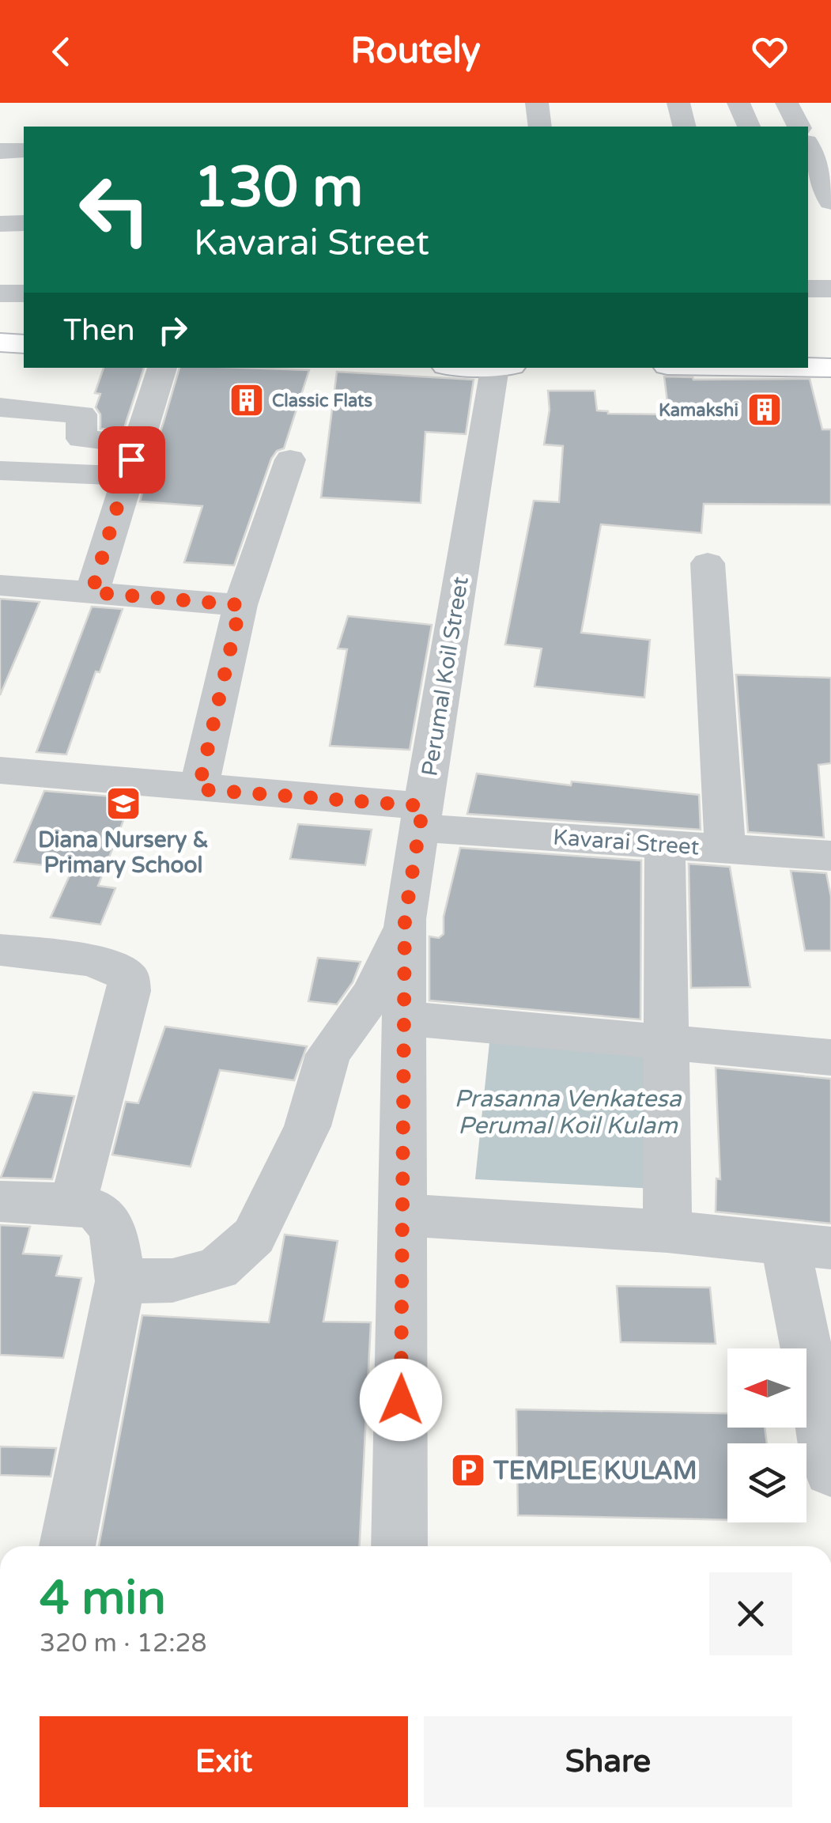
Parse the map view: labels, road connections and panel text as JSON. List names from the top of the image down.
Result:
{
  "streets": {
    "street": ["Perumal Koil Street", "Kavarai Street"]
  },
  "crossings": [
    ["Perumal Koil Street", "Kavarai Street"]
  ],
  "water": ["Prasanna Venkatesa Perumal Koil Kulam"],
  "places": {
    "building": ["Classic Flats", "Kamakshi"],
    "school or university": ["Diana Nursery & Primary School"],
    "parking": ["TEMPLE KULAM"]
  },
  "north": "left",
  "page": {
    "header": "Routely",
    "turn": ["130 m", "Kavarai Street"],
    "then": "Then",
    "heading": ["4 min", "320 m · 12:28"],
    "buttons": ["Exit", "Share"]
  }
}
